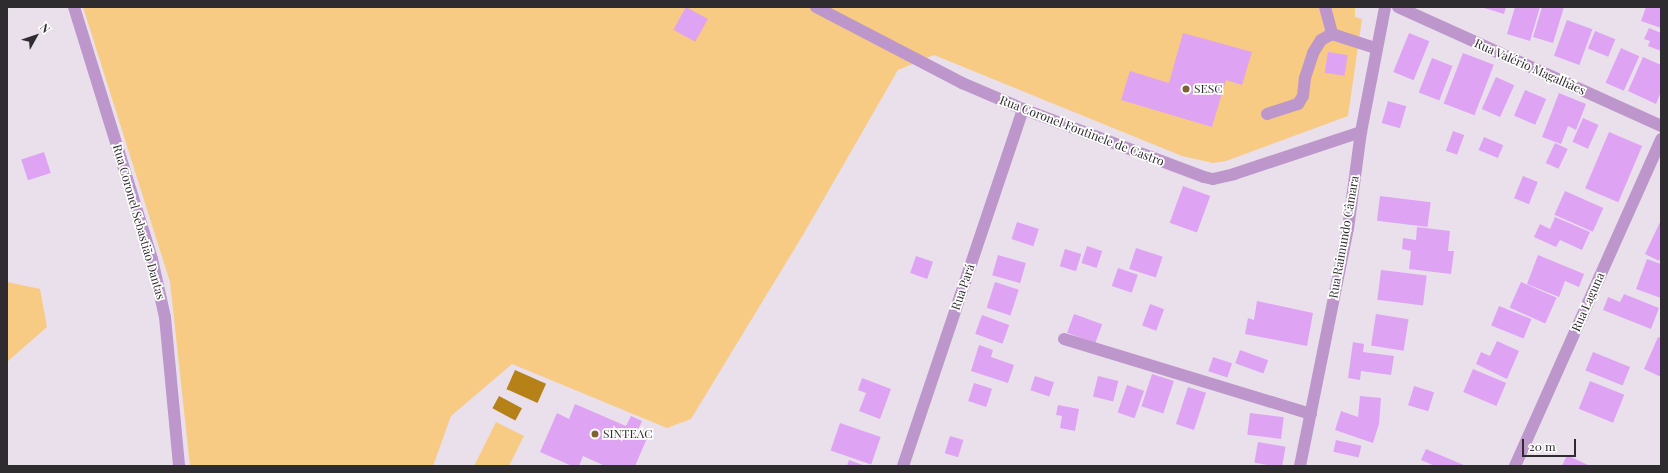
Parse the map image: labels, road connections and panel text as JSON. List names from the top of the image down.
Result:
{
  "streets": {
    "street": [
      "Rua Valério Magalhães",
      "Rua Coronel Fontinele de Castro",
      "Rua Coronel Sebastião Dantas",
      "Rua Raimundo Câmara",
      "Rua Pará",
      "Rua Laguna"
    ]
  },
  "crossings": [
    ["Rua Coronel Fontinele de Castro", "Rua Raimundo Câmara"],
    ["Rua Coronel Fontinele de Castro", "Rua Pará"]
  ],
  "places": ["SESC", "SINTEAC"],
  "scale_bar": "20 m",
  "north": "top right"
}
